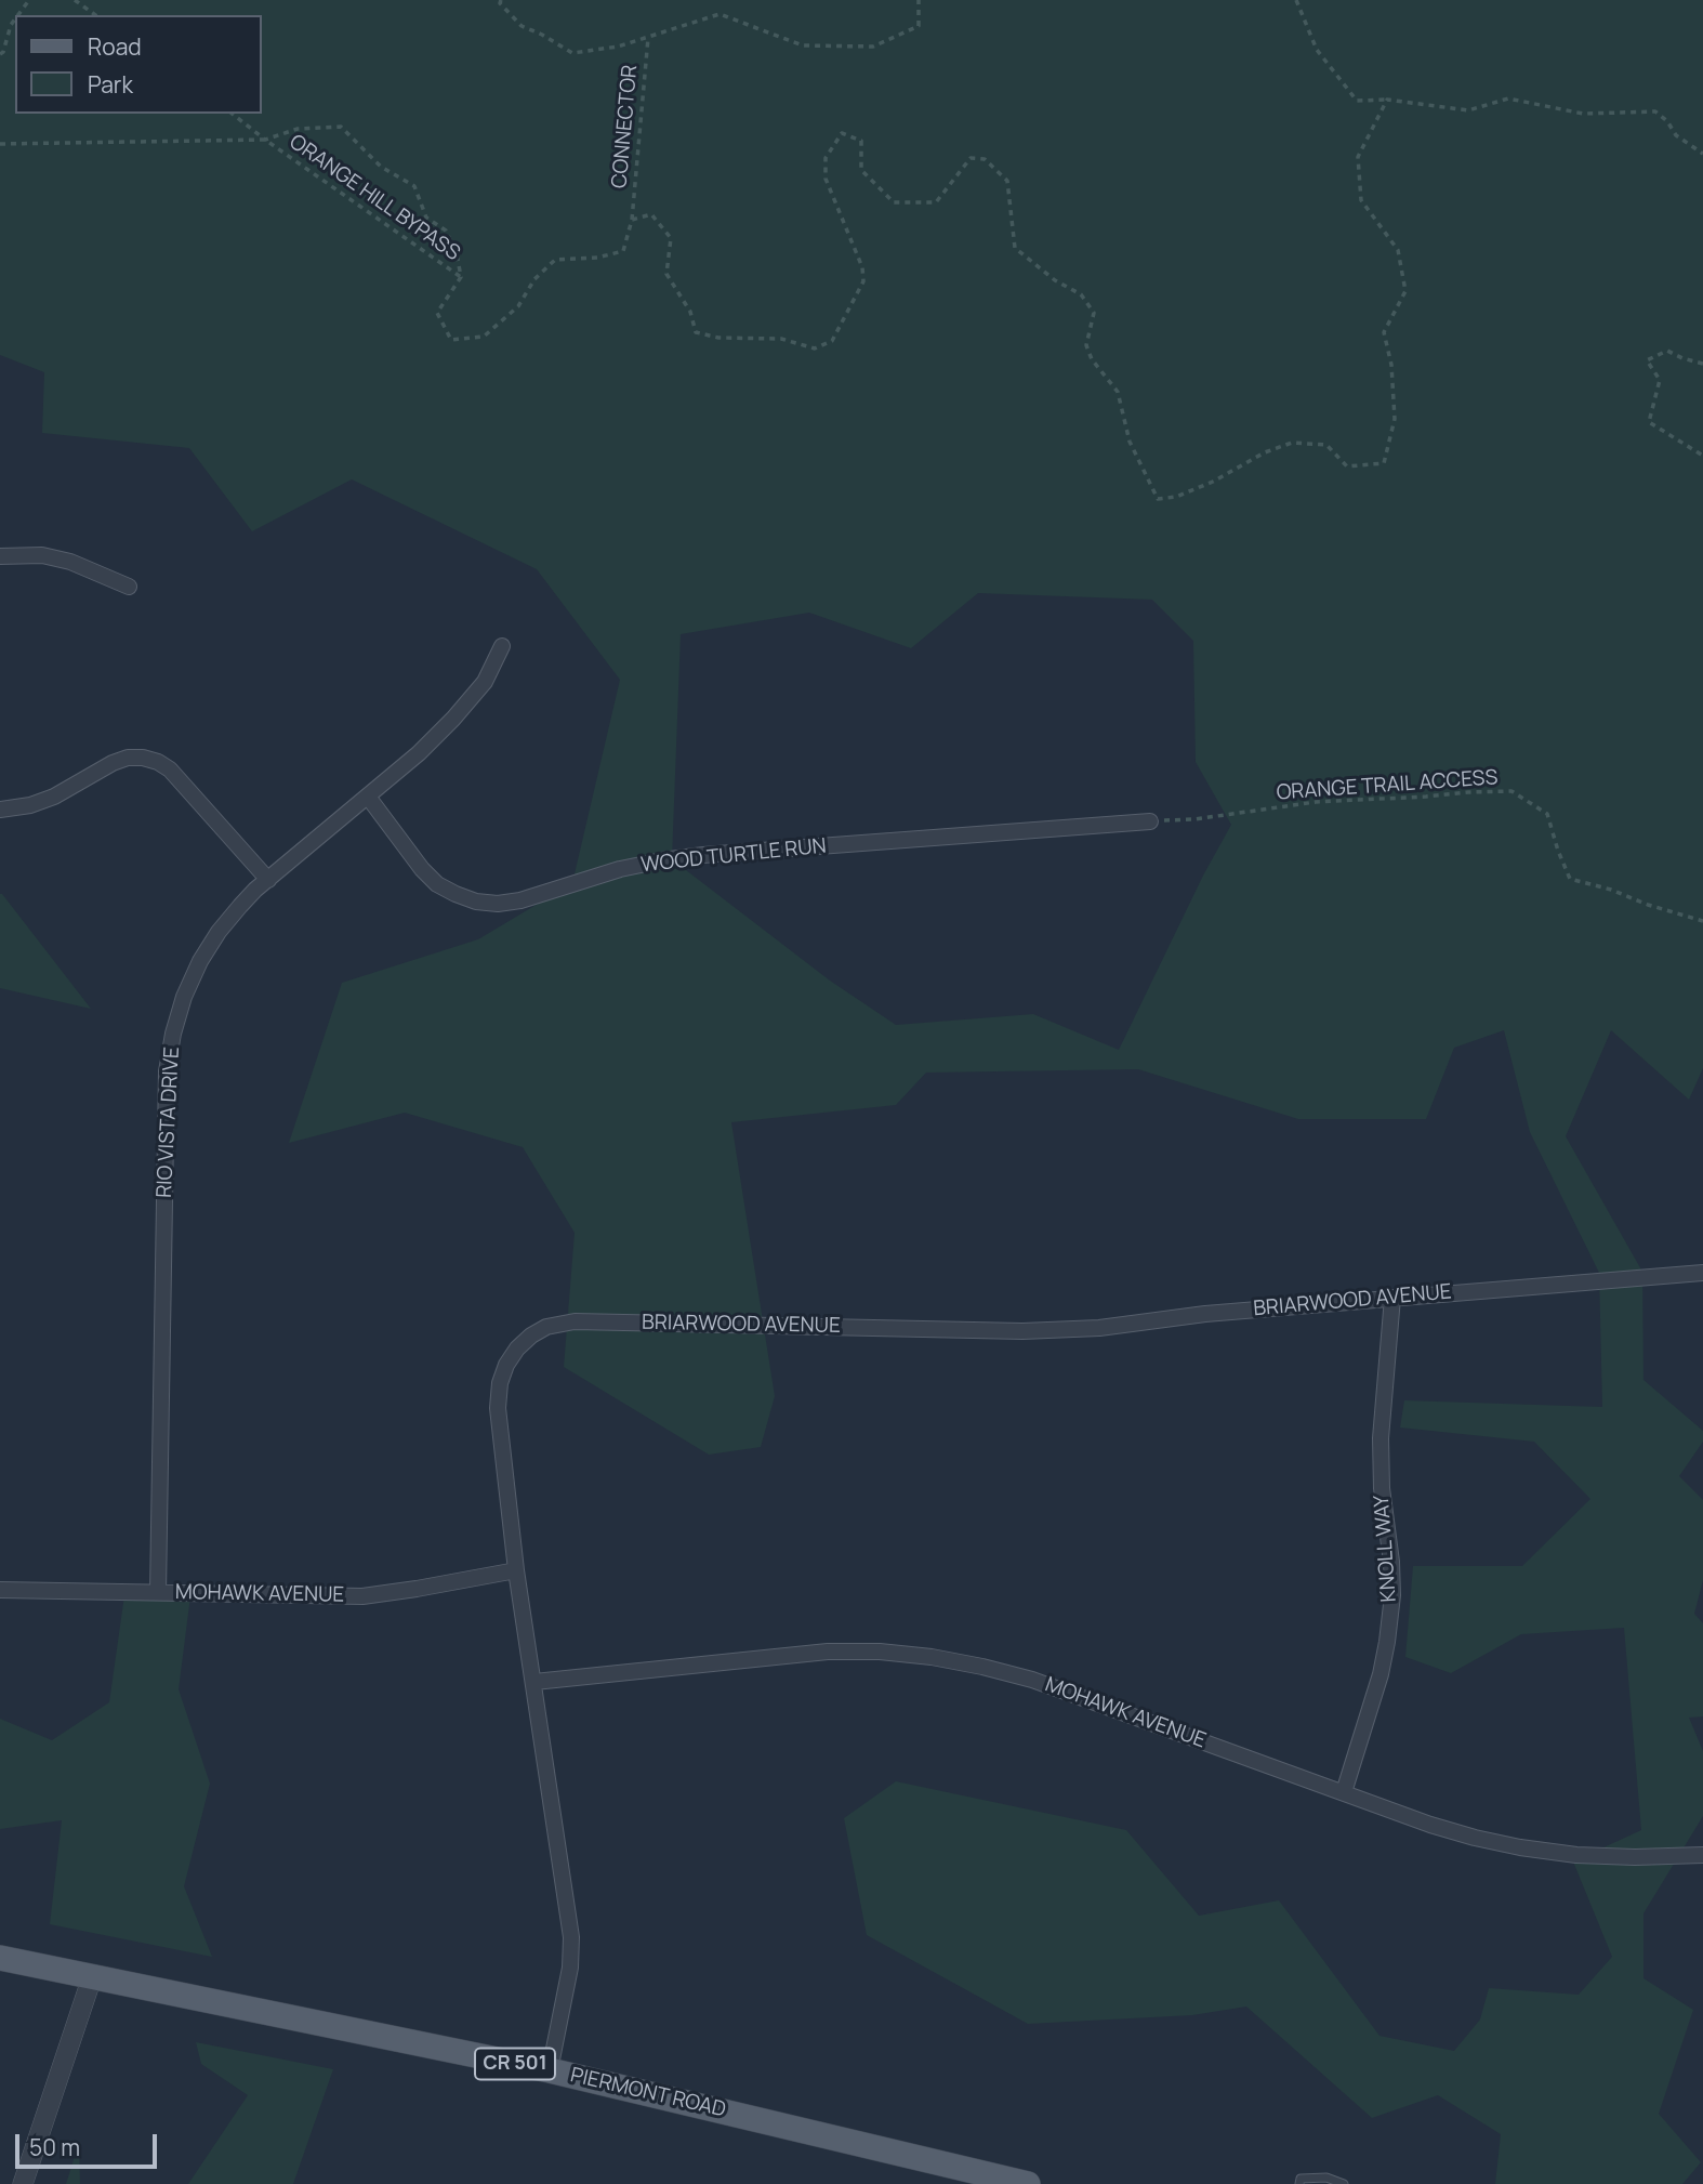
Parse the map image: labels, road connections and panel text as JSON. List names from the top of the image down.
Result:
{
  "streets": {
    "main road": ["CR 501", "PIERMONT ROAD"],
    "street": [
      "WOOD TURTLE RUN",
      "RIO VISTA DRIVE",
      "BRIARWOOD AVENUE",
      "KNOLL WAY",
      "MOHAWK AVENUE"
    ],
    "path": ["CONNECTOR", "ORANGE HILL BYPASS", "ORANGE TRAIL ACCESS"]
  },
  "crossings": [
    ["CONNECTOR", "ORANGE HILL BYPASS"],
    ["ORANGE TRAIL ACCESS", "WOOD TURTLE RUN"],
    ["WOOD TURTLE RUN", "RIO VISTA DRIVE"],
    ["RIO VISTA DRIVE", "MOHAWK AVENUE"],
    ["BRIARWOOD AVENUE", "KNOLL WAY"],
    ["BRIARWOOD AVENUE", "MOHAWK AVENUE"],
    ["BRIARWOOD AVENUE", "PIERMONT ROAD"],
    ["KNOLL WAY", "MOHAWK AVENUE"]
  ],
  "legend": ["Road", "Park"],
  "scale_bar": "50 m"
}
